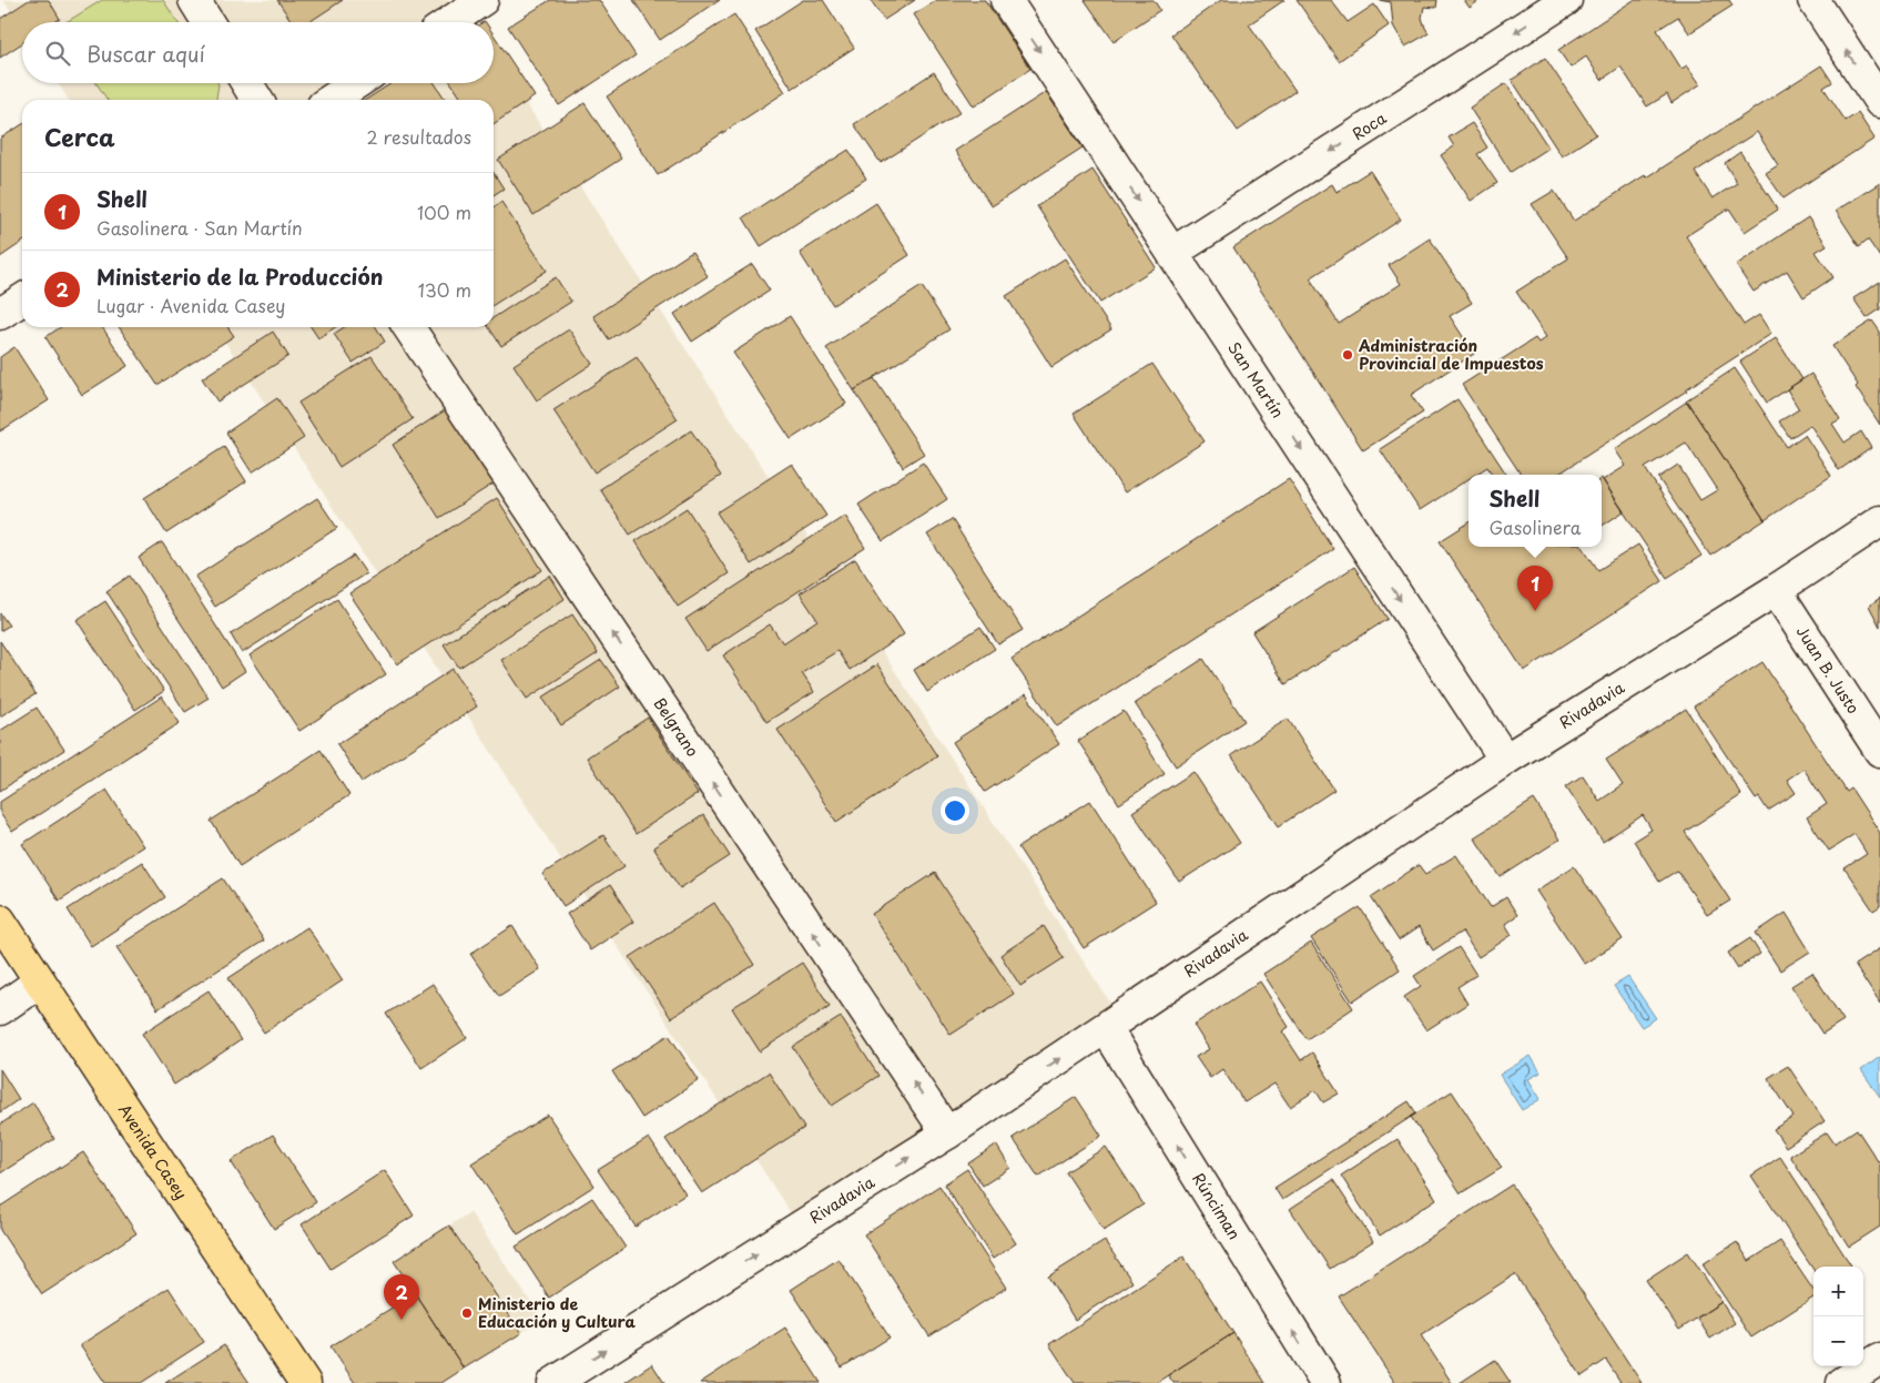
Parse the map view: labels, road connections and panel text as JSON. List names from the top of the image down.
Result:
{
  "streets": {
    "main road": ["Avenida Casey"],
    "street": [
      "Roca",
      "San Martín",
      "Juan B. Justo",
      "Rivadavia",
      "Belgrano",
      "Rúnciman"
    ]
  },
  "crossings": [
    ["Roca", "San Martín"],
    ["San Martín", "Rivadavia"],
    ["Juan B. Justo", "Rivadavia"],
    ["Rivadavia", "Belgrano"],
    ["Rivadavia", "Rúnciman"]
  ],
  "one_way": [
    "Roca",
    "San Martín",
    "Rivadavia",
    "Belgrano",
    "Rúnciman"
  ],
  "places": ["Administración Provincial de Impuestos", "Ministerio de Educación y Cultura"],
  "page": {
    "search": "Buscar aquí",
    "heading": ["Cerca", "2 resultados"],
    "list": [
      {
        "mark": "1",
        "name": "Shell",
        "note": "Gasolinera · San Martín",
        "value": "100 m"
      },
      {
        "mark": "2",
        "name": "Ministerio de la Producción",
        "note": "Lugar · Avenida Casey",
        "value": "130 m"
      }
    ],
    "popup": ["Shell", "Gasolinera"],
    "pins": ["1", "2"],
    "map_buttons": ["+", "−"]
  }
}
